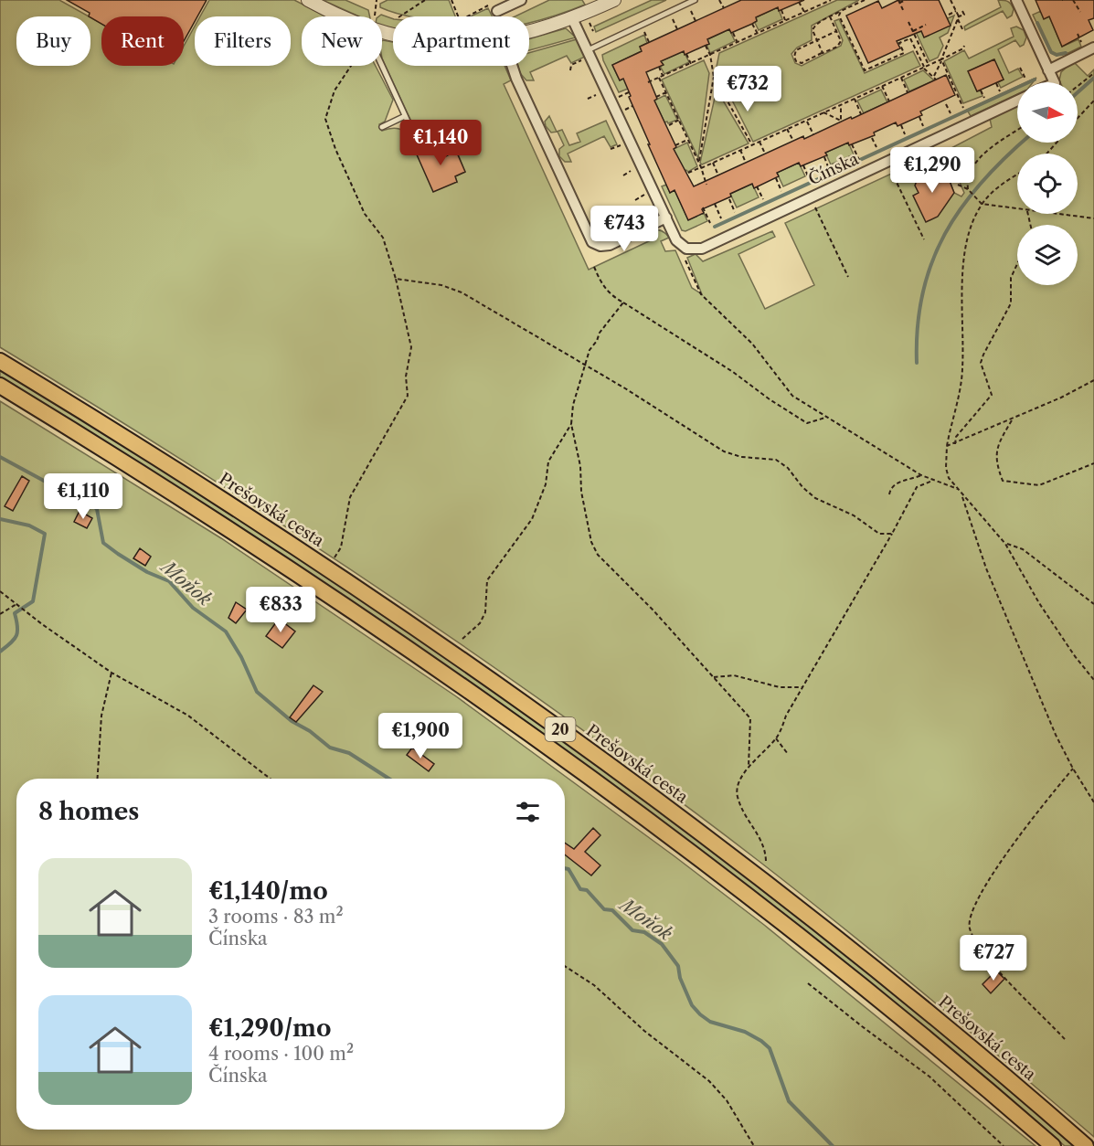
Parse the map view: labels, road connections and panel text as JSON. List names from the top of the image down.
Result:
{
  "streets": {
    "highway": ["Prešovská cesta", "20"],
    "street": ["Čínska"]
  },
  "water": ["Moňok"],
  "north": "right",
  "page": {
    "chip": [
      "Buy",
      "Rent",
      "Filters",
      "New",
      "Apartment"
    ],
    "price": [
      "€732",
      "€1,140",
      "€1,290",
      "€743",
      "€1,110",
      "€833",
      "€1,900",
      "€727"
    ],
    "heading": "8 homes",
    "list": [
      {
        "name": "€1,140/mo",
        "note": "3 rooms · 83 m² · Čínska"
      },
      {
        "name": "€1,290/mo",
        "note": "4 rooms · 100 m² · Čínska"
      }
    ]
  }
}
